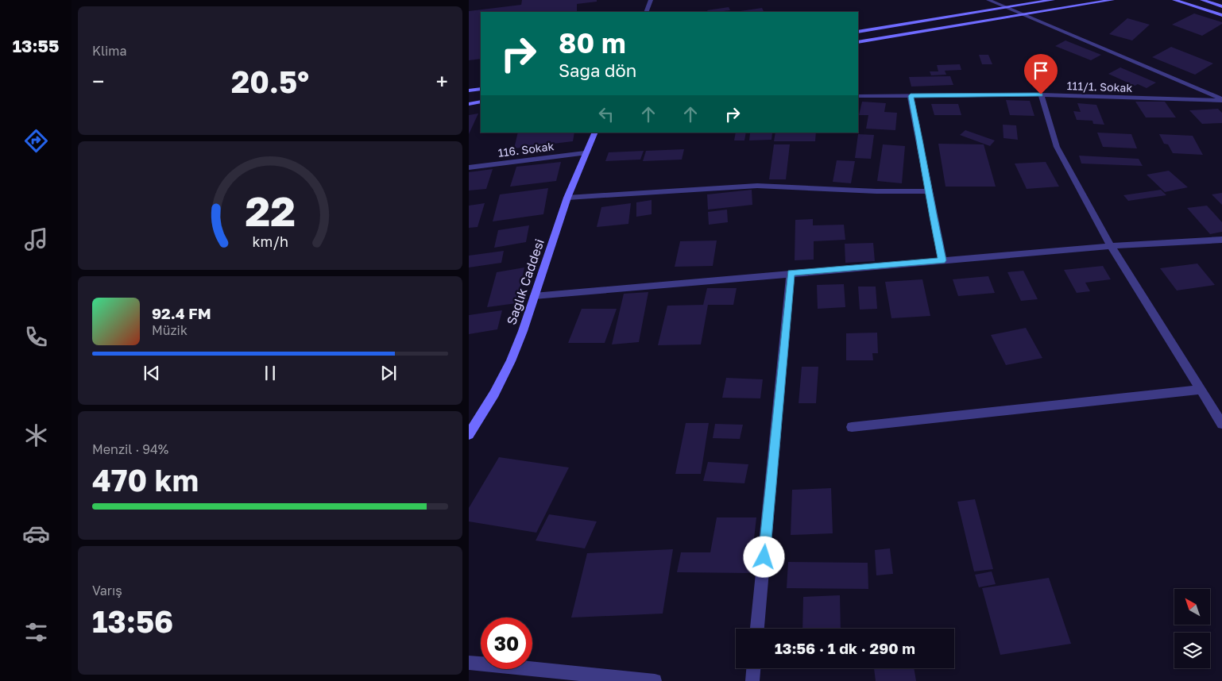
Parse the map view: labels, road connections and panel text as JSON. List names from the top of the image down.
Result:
{
  "streets": {
    "street": ["111/1. Sokak", "116. Sokak", "Sağlık Caddesi"]
  },
  "crossings": [
    ["116. Sokak", "Sağlık Caddesi"]
  ],
  "north": "top left",
  "page": {
    "tabs": "13:55",
    "tile": [
      "Klima",
      ["Menzil · 94%", "470 km"],
      ["Varış", "13:56"]
    ],
    "turn": ["80 m", "Sağa dön"],
    "heat": ["−", "20.5°", "+"],
    "song": ["92.4 FM", "Müzik"],
    "limit": "30",
    "trip": "13:56 · 1 dk · 290 m",
    "gauge": ["22", "km/h"]
  }
}
